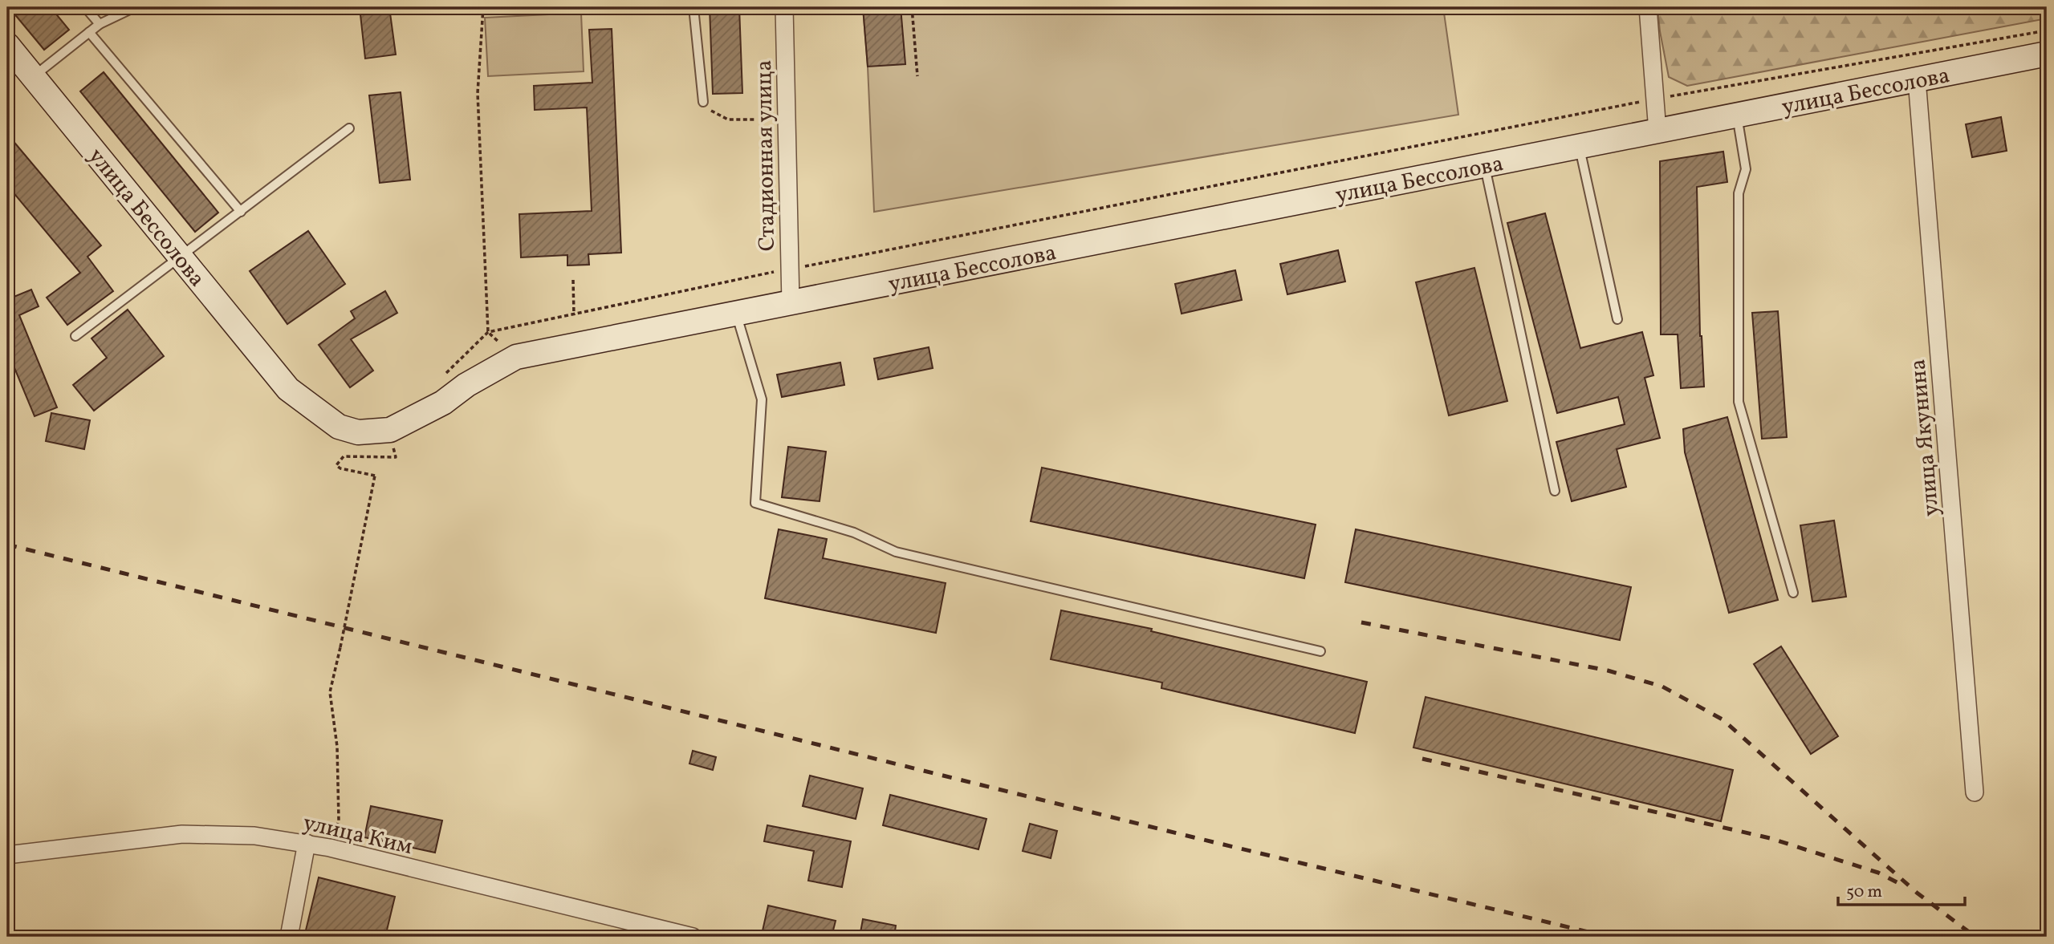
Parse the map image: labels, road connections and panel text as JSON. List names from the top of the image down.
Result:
{
  "streets": {
    "main road": ["улица Бессолова"],
    "street": ["Стадионная улица", "улица Якунина", "улица Ким"]
  },
  "crossings": [
    ["улица Бессолова", "Стадионная улица"],
    ["улица Бессолова", "улица Якунина"]
  ],
  "scale_bar": "50 m"
}
